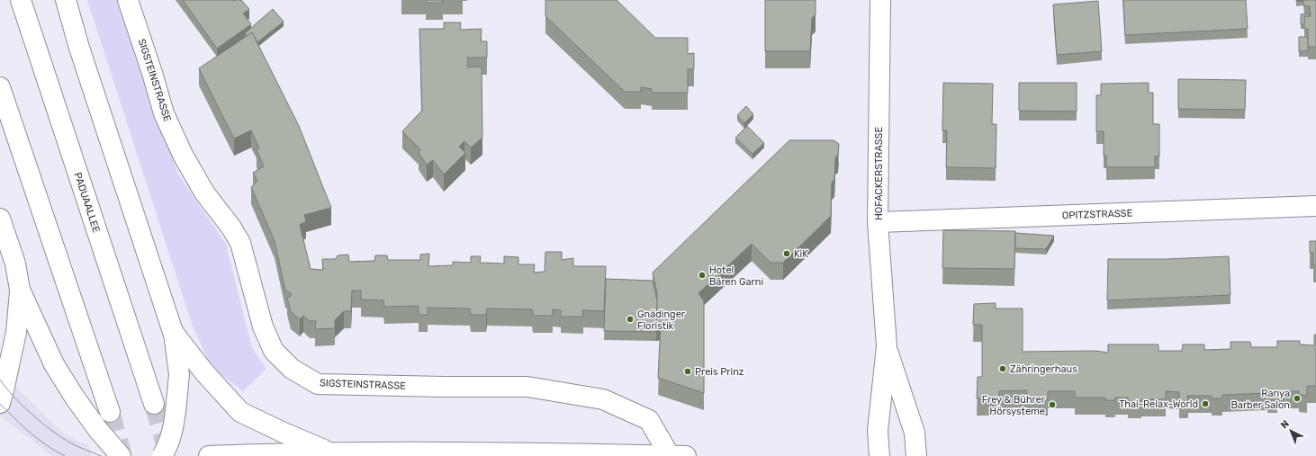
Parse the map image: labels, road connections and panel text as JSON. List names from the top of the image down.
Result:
{
  "streets": {
    "main road": [
      "SIGSTEINSTRASSE",
      "HOFACKERSTRASSE",
      "PADUAALLEE",
      "OPITZSTRASSE"
    ]
  },
  "crossings": [
    ["HOFACKERSTRASSE", "OPITZSTRASSE"]
  ],
  "places": [
    "KiK",
    "Hotel Bären Garni",
    "Gnädinger Floristik",
    "Zähringerhaus",
    "Preis Prinz",
    "Ranya Barber Salon",
    "Thai-Relax-World",
    "Frey & Bührer Hörsysteme"
  ],
  "north": "top left"
}
